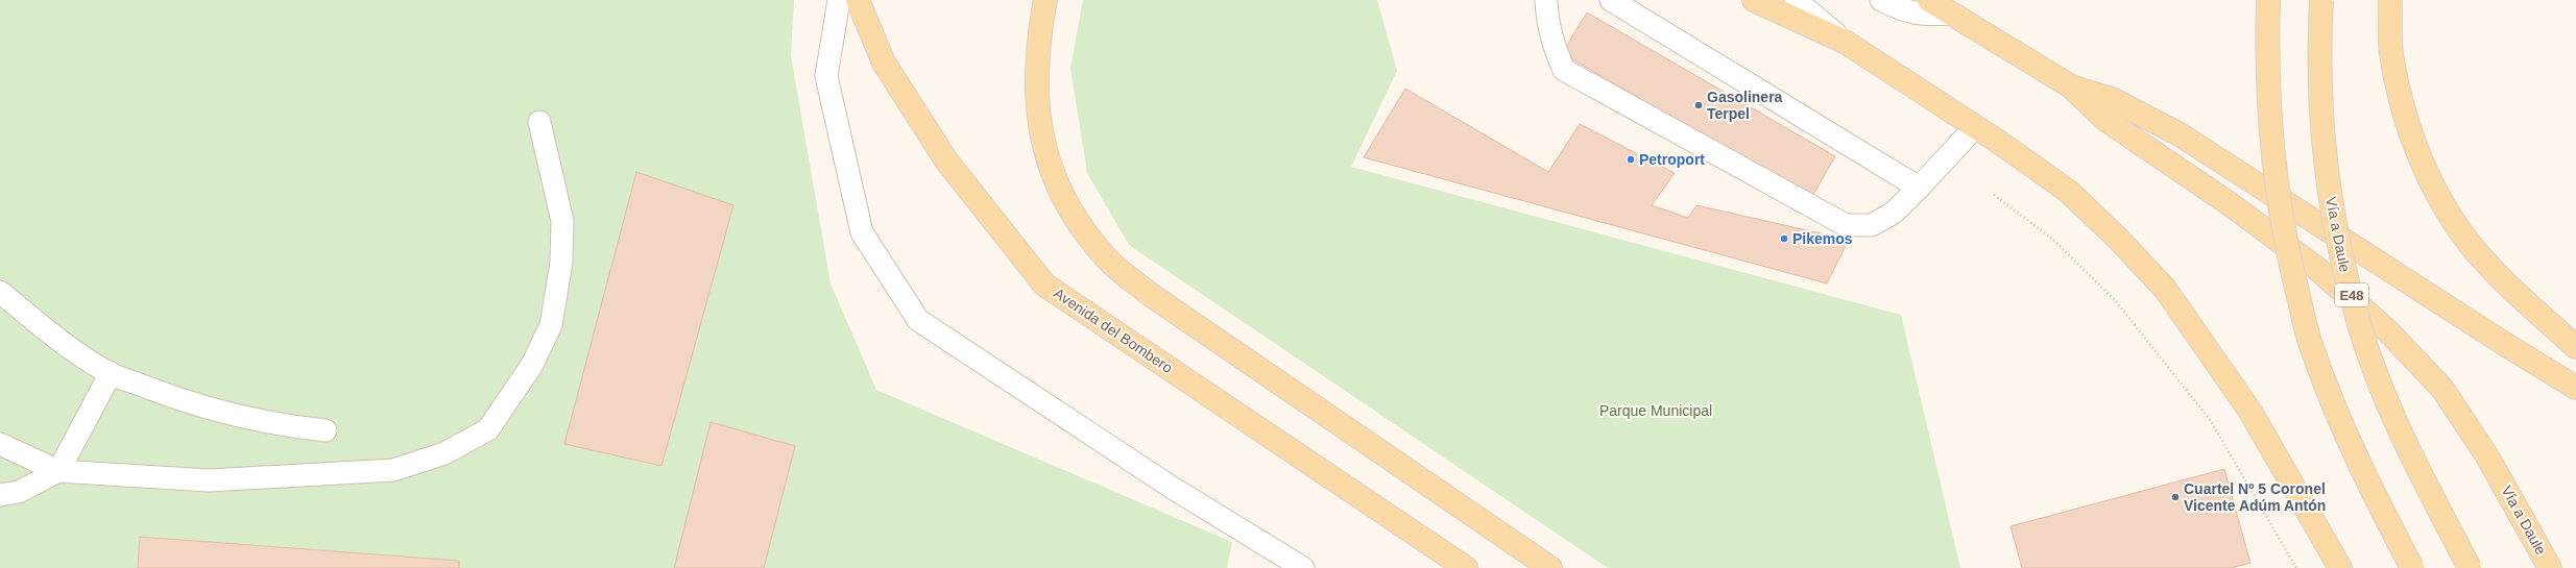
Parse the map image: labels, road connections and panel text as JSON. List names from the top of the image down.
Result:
{
  "streets": {
    "main road": ["Vía a Daule", "E48", "Avenida del Bombero"]
  },
  "parks": ["Parque Municipal"],
  "places": [
    "Gasolinera Terpel",
    "Petroport",
    "Pikemos",
    "Cuartel Nº 5 Coronel Vicente Adúm Antón"
  ]
}
